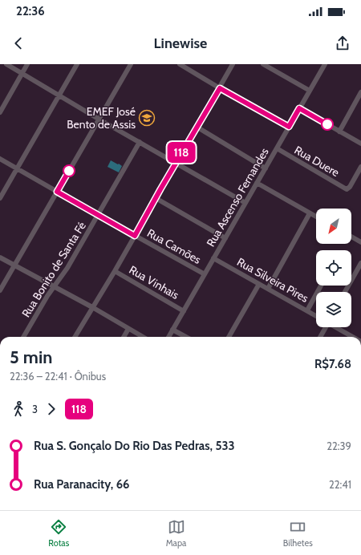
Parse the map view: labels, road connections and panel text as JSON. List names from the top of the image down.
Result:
{
  "streets": {
    "street": [
      "Rua Duere",
      "Rua Ascenso Fernandes",
      "Rua Camões",
      "Rua Bonito de Santa Fé",
      "Rua Silveira Pires",
      "Rua Vinhais"
    ]
  },
  "crossings": [
    ["Rua Duere", "Rua Ascenso Fernandes"],
    ["Rua Ascenso Fernandes", "Rua Camões"],
    ["Rua Ascenso Fernandes", "Rua Silveira Pires"],
    ["Rua Ascenso Fernandes", "Rua Vinhais"],
    ["Rua Camões", "Rua Bonito de Santa Fé"]
  ],
  "places": {
    "school or university": ["EMEF José Bento de Assis"]
  },
  "lines": ["bus line 118"],
  "north": "bottom left",
  "page": {
    "status": "22:36",
    "header": "Linewise",
    "on_map": "118",
    "heading": ["5 min", "22:36 – 22:41 · Ônibus", "R$7.68"],
    "legs": ["3", "118"],
    "list": [
      {
        "name": "Rua S. Gonçalo Do Rio Das Pedras, 533",
        "value": "22:39"
      },
      {
        "name": "Rua Paranacity, 66",
        "value": "22:41"
      }
    ],
    "tabs": ["Rotas", "Mapa", "Bilhetes"]
  }
}
